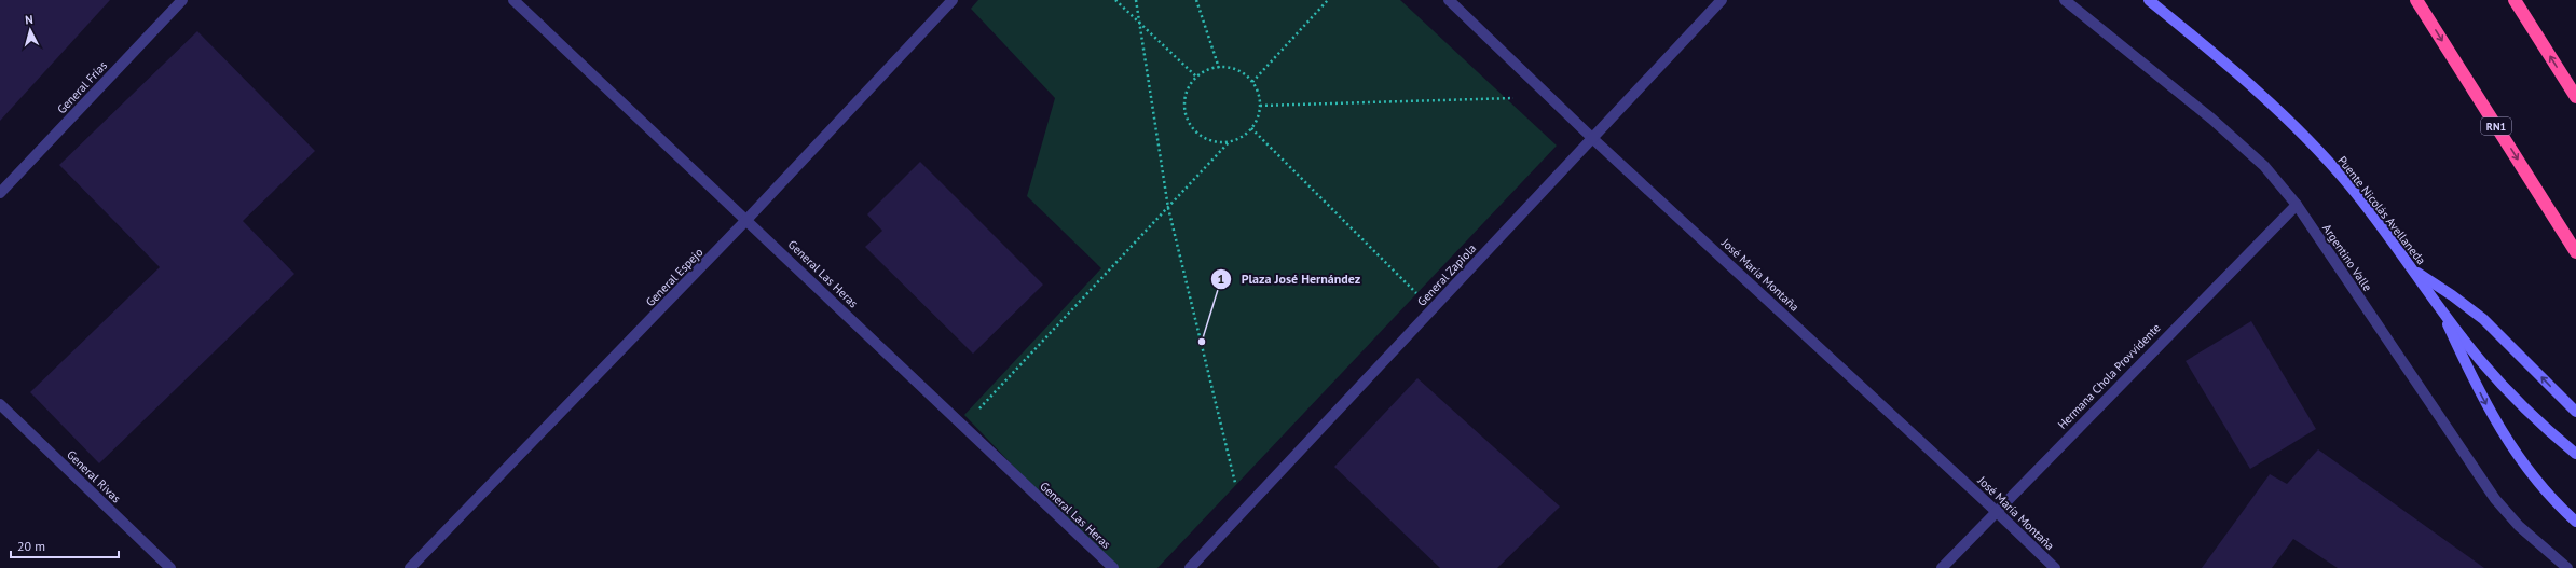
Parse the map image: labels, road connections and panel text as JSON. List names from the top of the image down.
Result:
{
  "streets": {
    "highway": ["RN1"],
    "main road": ["Puente Nicolás Avellaneda"],
    "street": [
      "General Frías",
      "Argentino Valle",
      "General Las Heras",
      "General Zapiola",
      "José María Montaña",
      "General Espejo",
      "Hermana Chola Provvidente",
      "General Rivas"
    ]
  },
  "crossings": [
    ["Argentino Valle", "Hermana Chola Provvidente"],
    ["General Las Heras", "General Espejo"],
    ["General Zapiola", "José María Montaña"],
    ["José María Montaña", "Hermana Chola Provvidente"]
  ],
  "places": ["Plaza José Hernández"],
  "scale_bar": "20 m",
  "north": "top"
}
